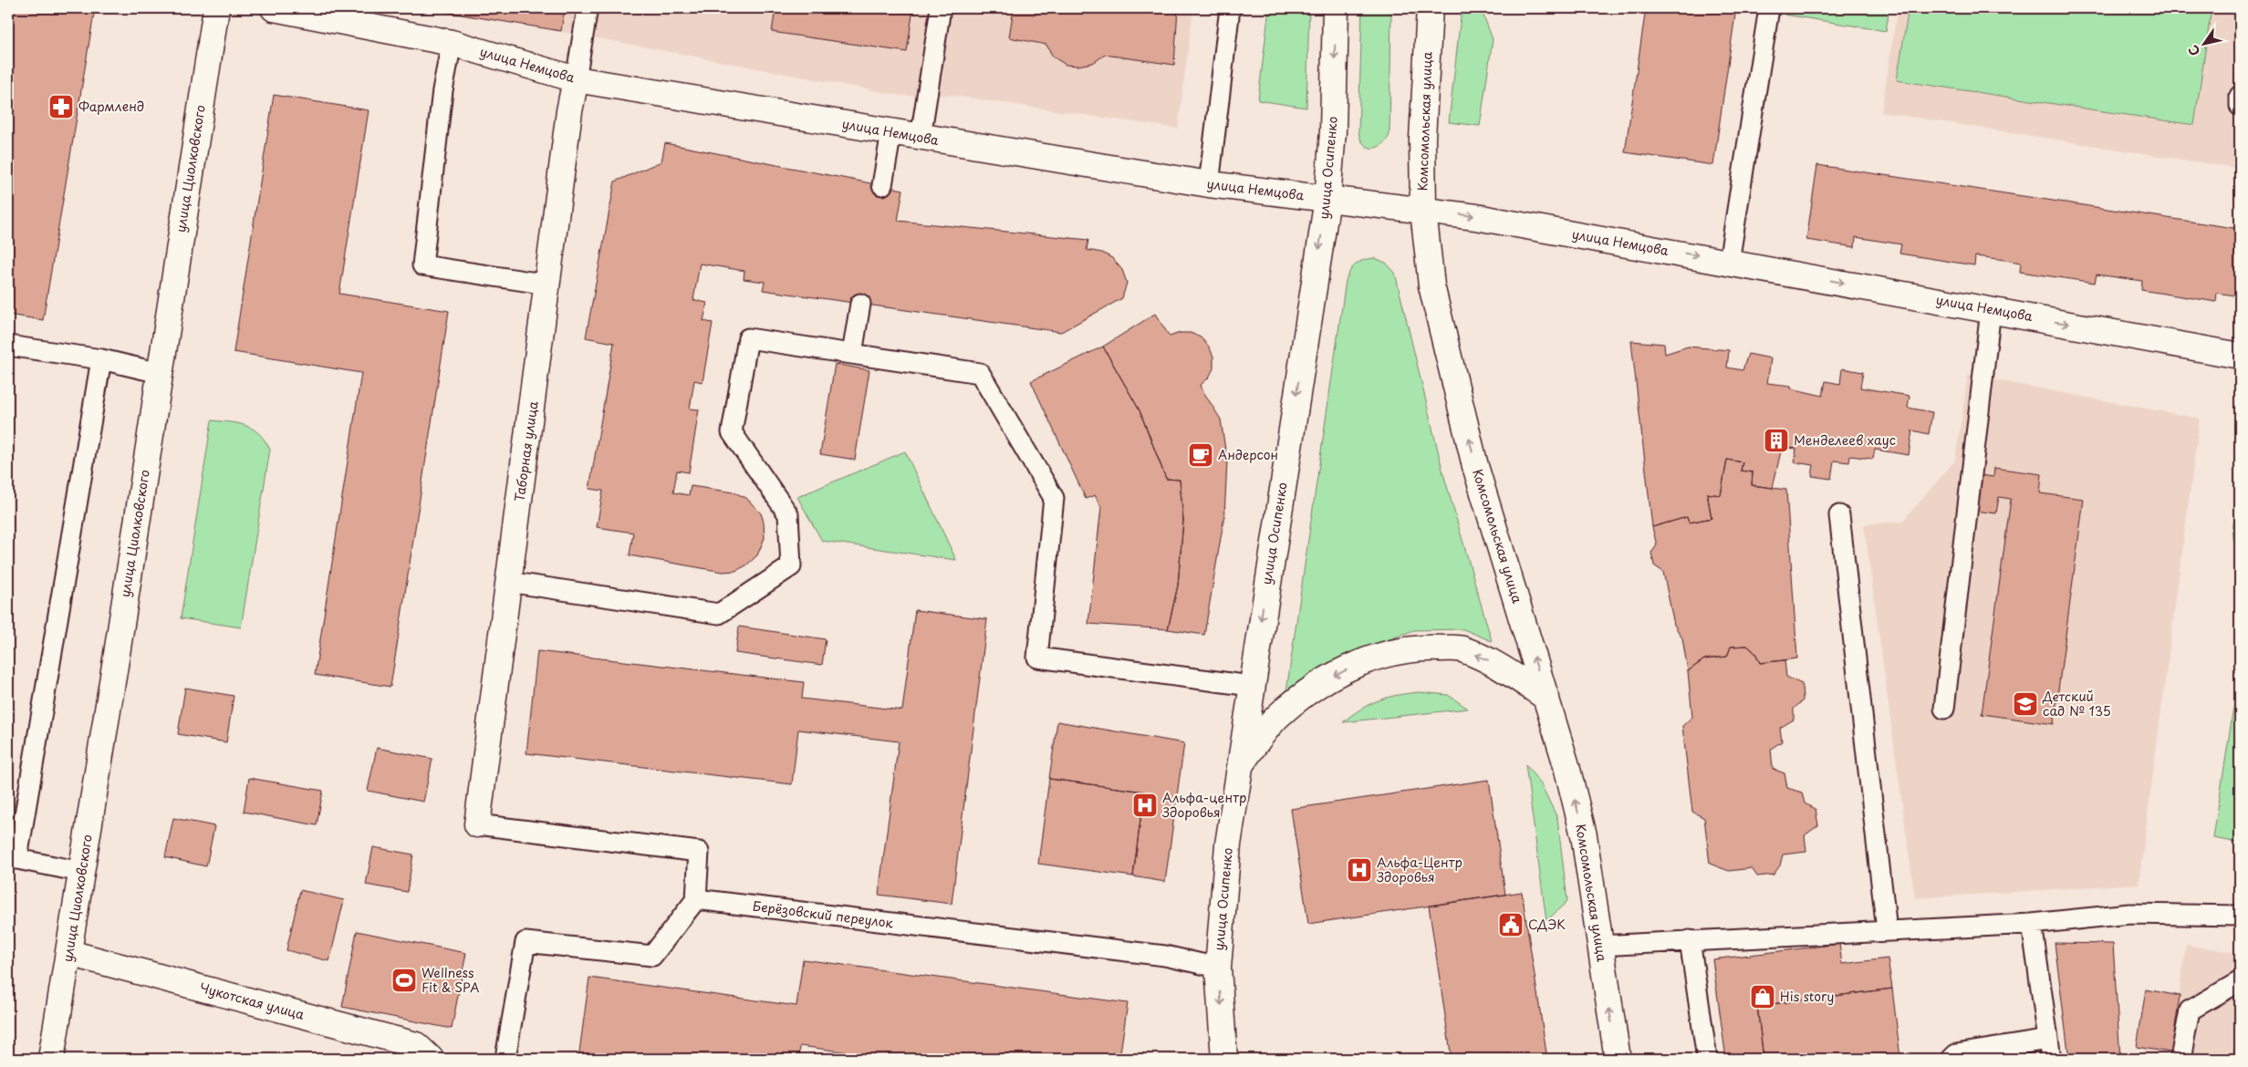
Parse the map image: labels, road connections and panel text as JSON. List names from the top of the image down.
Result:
{
  "streets": {
    "street": [
      "улица Немцова",
      "Комсомольская улица",
      "улица Осипенко",
      "улица Циолковского",
      "Таборная улица",
      "Чукотская улица"
    ],
    "lane": ["Берёзовский переулок"]
  },
  "crossings": [
    ["улица Немцова", "Комсомольская улица"],
    ["улица Немцова", "улица Осипенко"],
    ["улица Немцова", "Таборная улица"],
    ["улица Осипенко", "Берёзовский переулок"],
    ["улица Циолковского", "Чукотская улица"]
  ],
  "one_way": ["улица Немцова", "Комсомольская улица", "улица Осипенко"],
  "places": {
    "pharmacy": ["Фармленд"],
    "building": ["Менделеев хаус"],
    "cafe": ["Андерсон"],
    "school or university": ["Детский сад № 135"],
    "hospital": ["Альфа-центр Здоровья", "Альфа-Центр Здоровья"],
    "public building": ["СДЭК"],
    "sports": ["Wellness Fit & SPA"],
    "shop": ["His story"]
  },
  "north": "bottom left"
}
